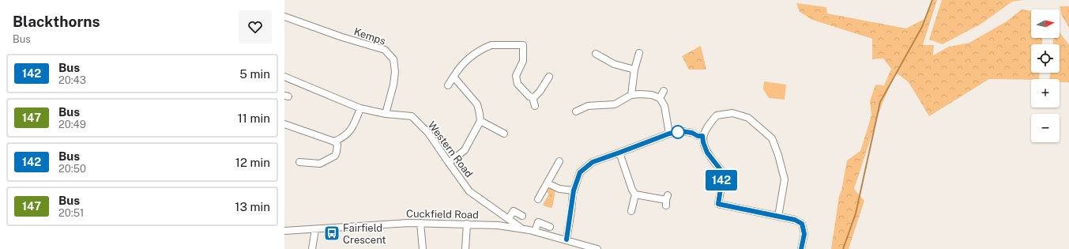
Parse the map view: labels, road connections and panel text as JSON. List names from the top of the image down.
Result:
{
  "streets": {
    "street": ["Kemps", "Western Road", "Cuckfield Road"]
  },
  "crossings": [
    ["Kemps", "Western Road"],
    ["Western Road", "Cuckfield Road"]
  ],
  "places": {
    "bus stop": ["Fairfield Crescent"]
  },
  "lines": ["bus line 142"],
  "north": "right",
  "page": {
    "heading": ["Blackthorns", "Bus"],
    "on_map": "142",
    "map_buttons": ["+", "−"],
    "list": [
      {
        "mark": "142",
        "name": "Bus",
        "note": "20:43",
        "value": "5 min"
      },
      {
        "mark": "147",
        "name": "Bus",
        "note": "20:49",
        "value": "11 min"
      },
      {
        "mark": "142",
        "name": "Bus",
        "note": "20:50",
        "value": "12 min"
      },
      {
        "mark": "147",
        "name": "Bus",
        "note": "20:51",
        "value": "13 min"
      }
    ]
  }
}
